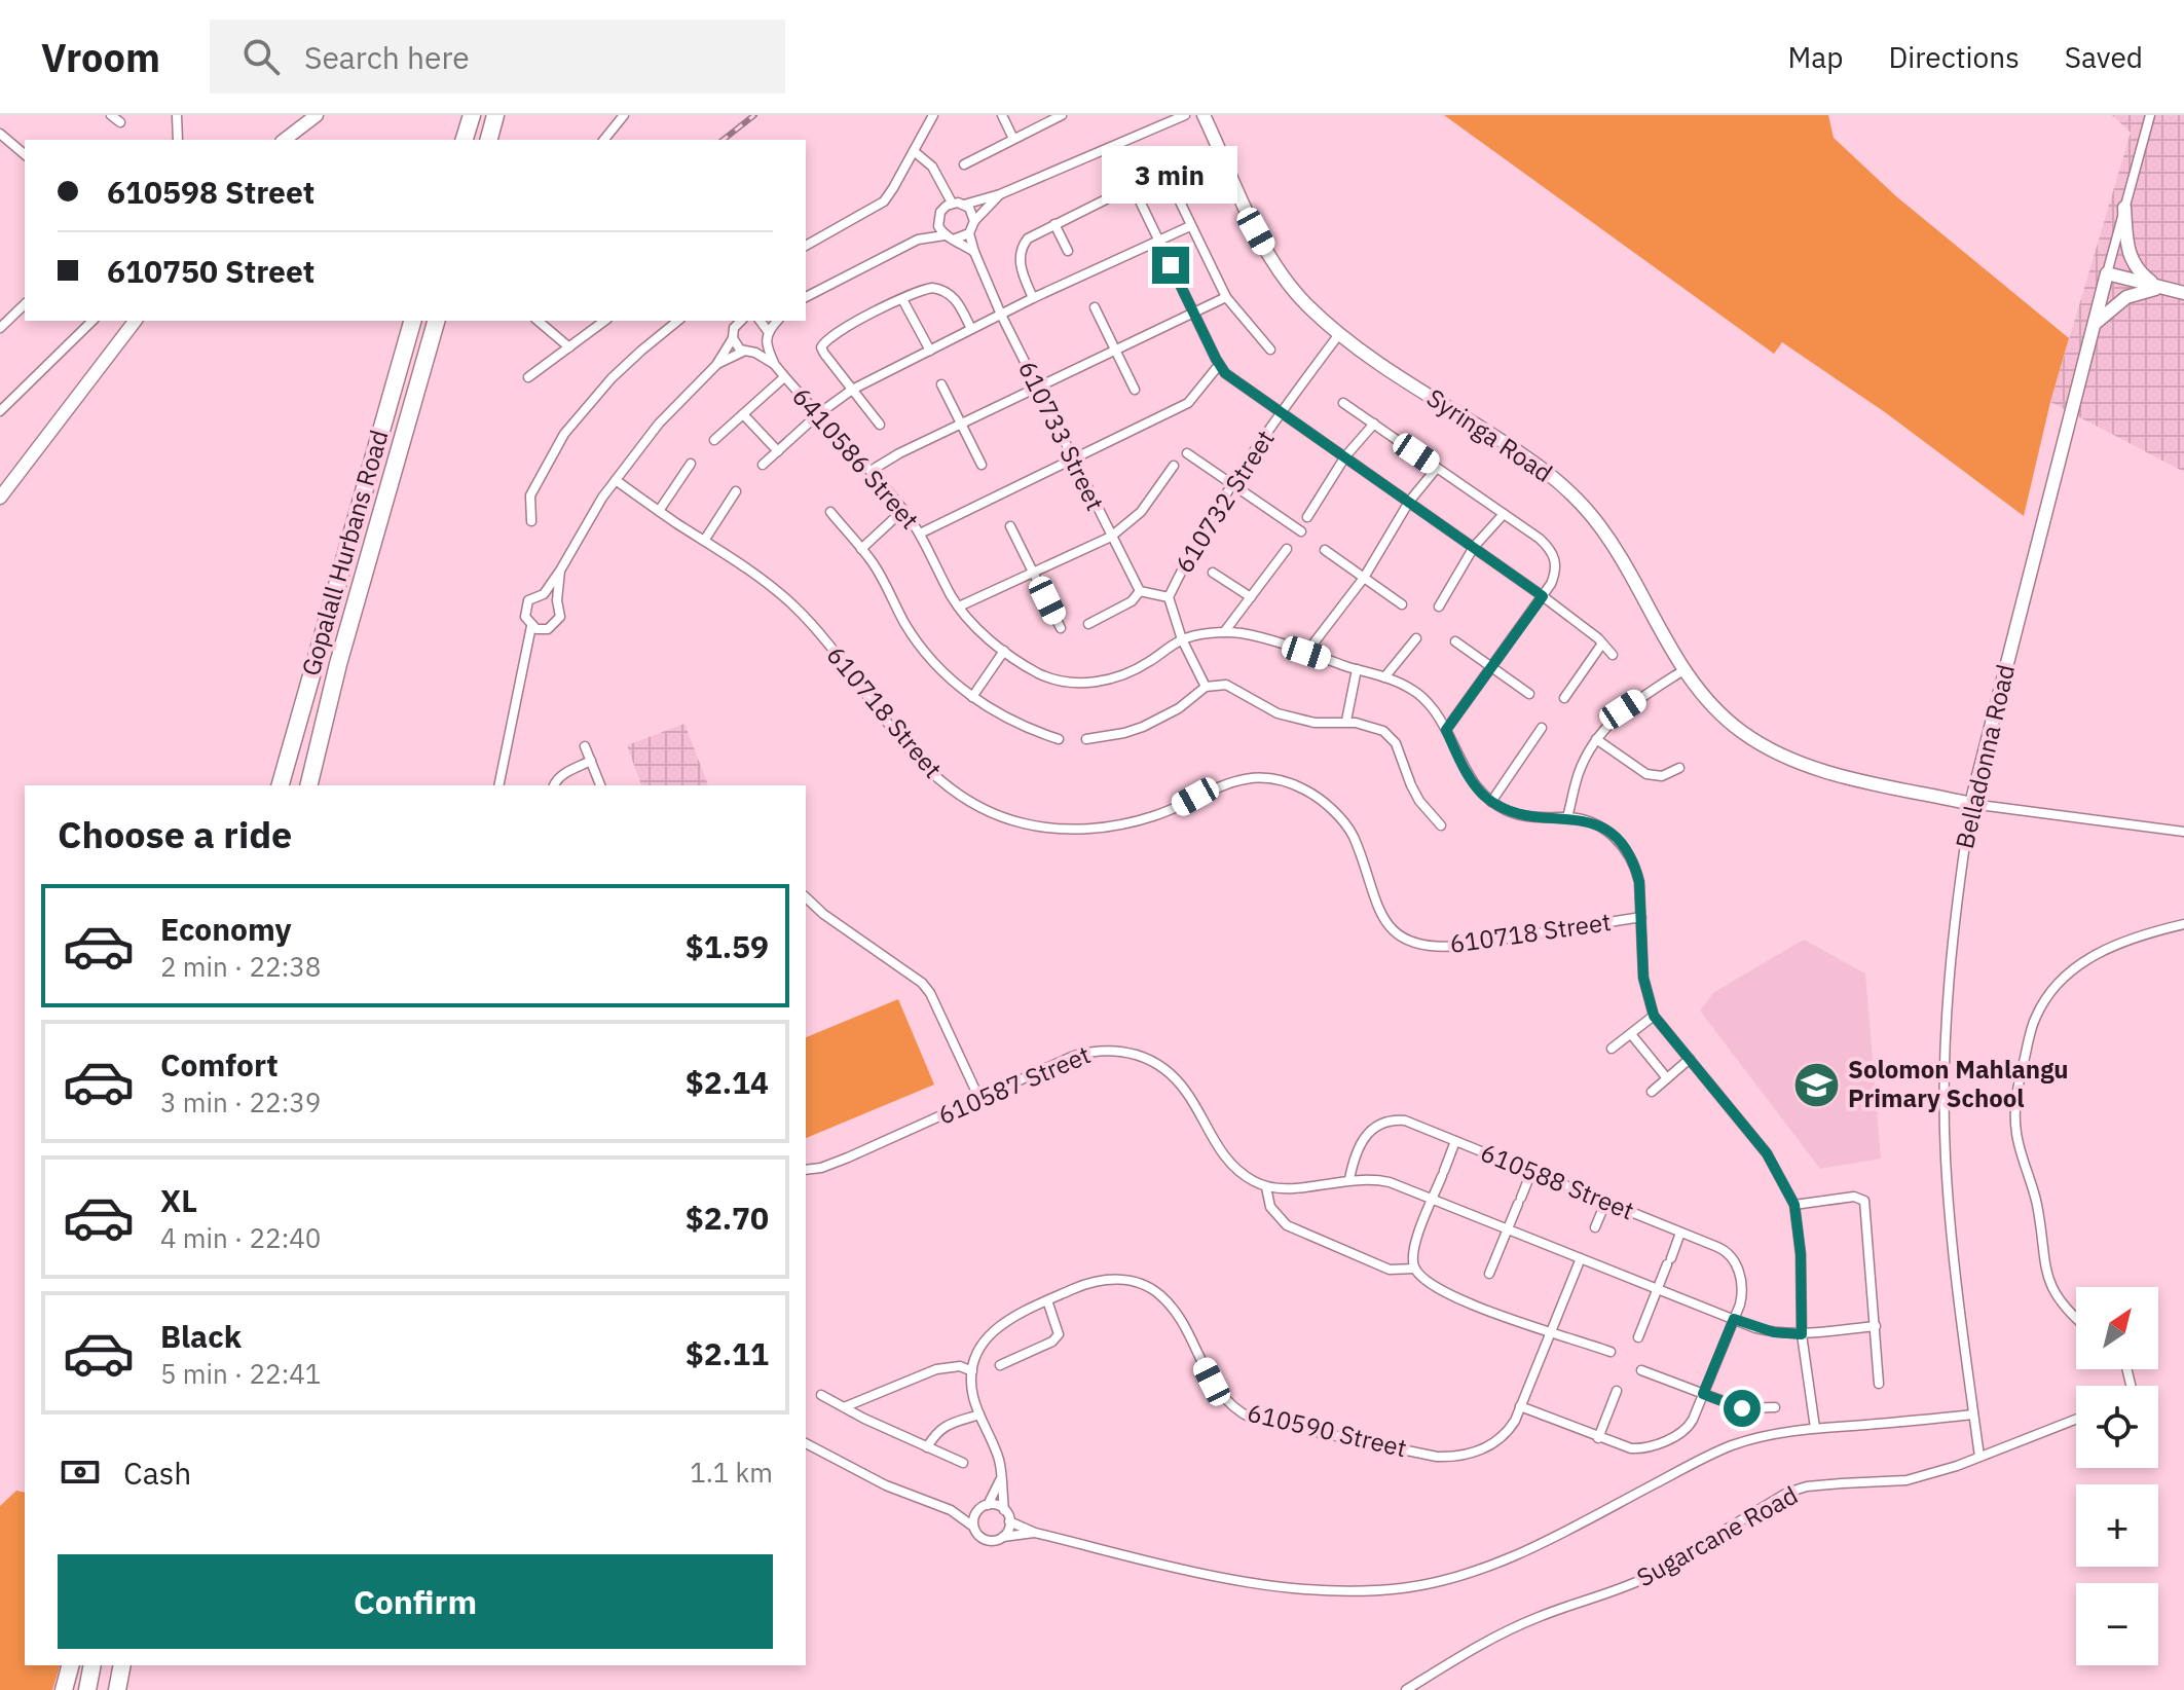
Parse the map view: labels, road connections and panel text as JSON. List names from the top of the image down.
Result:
{
  "streets": {
    "highway": ["Gopalall Hurbans Road"],
    "street": [
      "610733 Street",
      "Syringa Road",
      "6410586 Street",
      "610732 Street",
      "610718 Street",
      "Belladonna Road",
      "610587 Street",
      "610588 Street",
      "610590 Street",
      "Sugarcane Road"
    ]
  },
  "crossings": [
    ["Syringa Road", "610732 Street"],
    ["Syringa Road", "Belladonna Road"],
    ["6410586 Street", "610732 Street"],
    ["Belladonna Road", "Sugarcane Road"],
    ["610588 Street", "610590 Street"]
  ],
  "places": {
    "school or university": ["Solomon Mahlangu Primary School"]
  },
  "north": "top right",
  "page": {
    "header": "Vroom",
    "search": "Search here",
    "nav": ["Map", "Directions", "Saved"],
    "banner": ["610598 Street", "610750 Street"],
    "bubble": "3 min",
    "heading": "Choose a ride",
    "list": [
      {
        "name": "Economy",
        "note": "2 min · 22:38",
        "value": "$1.59"
      },
      {
        "name": "Comfort",
        "note": "3 min · 22:39",
        "value": "$2.14"
      },
      {
        "name": "XL",
        "note": "4 min · 22:40",
        "value": "$2.70"
      },
      {
        "name": "Black",
        "note": "5 min · 22:41",
        "value": "$2.11"
      }
    ],
    "map_buttons": ["+", "−"],
    "pay": ["Cash", "1.1 km"],
    "buttons": "Confirm"
  }
}
